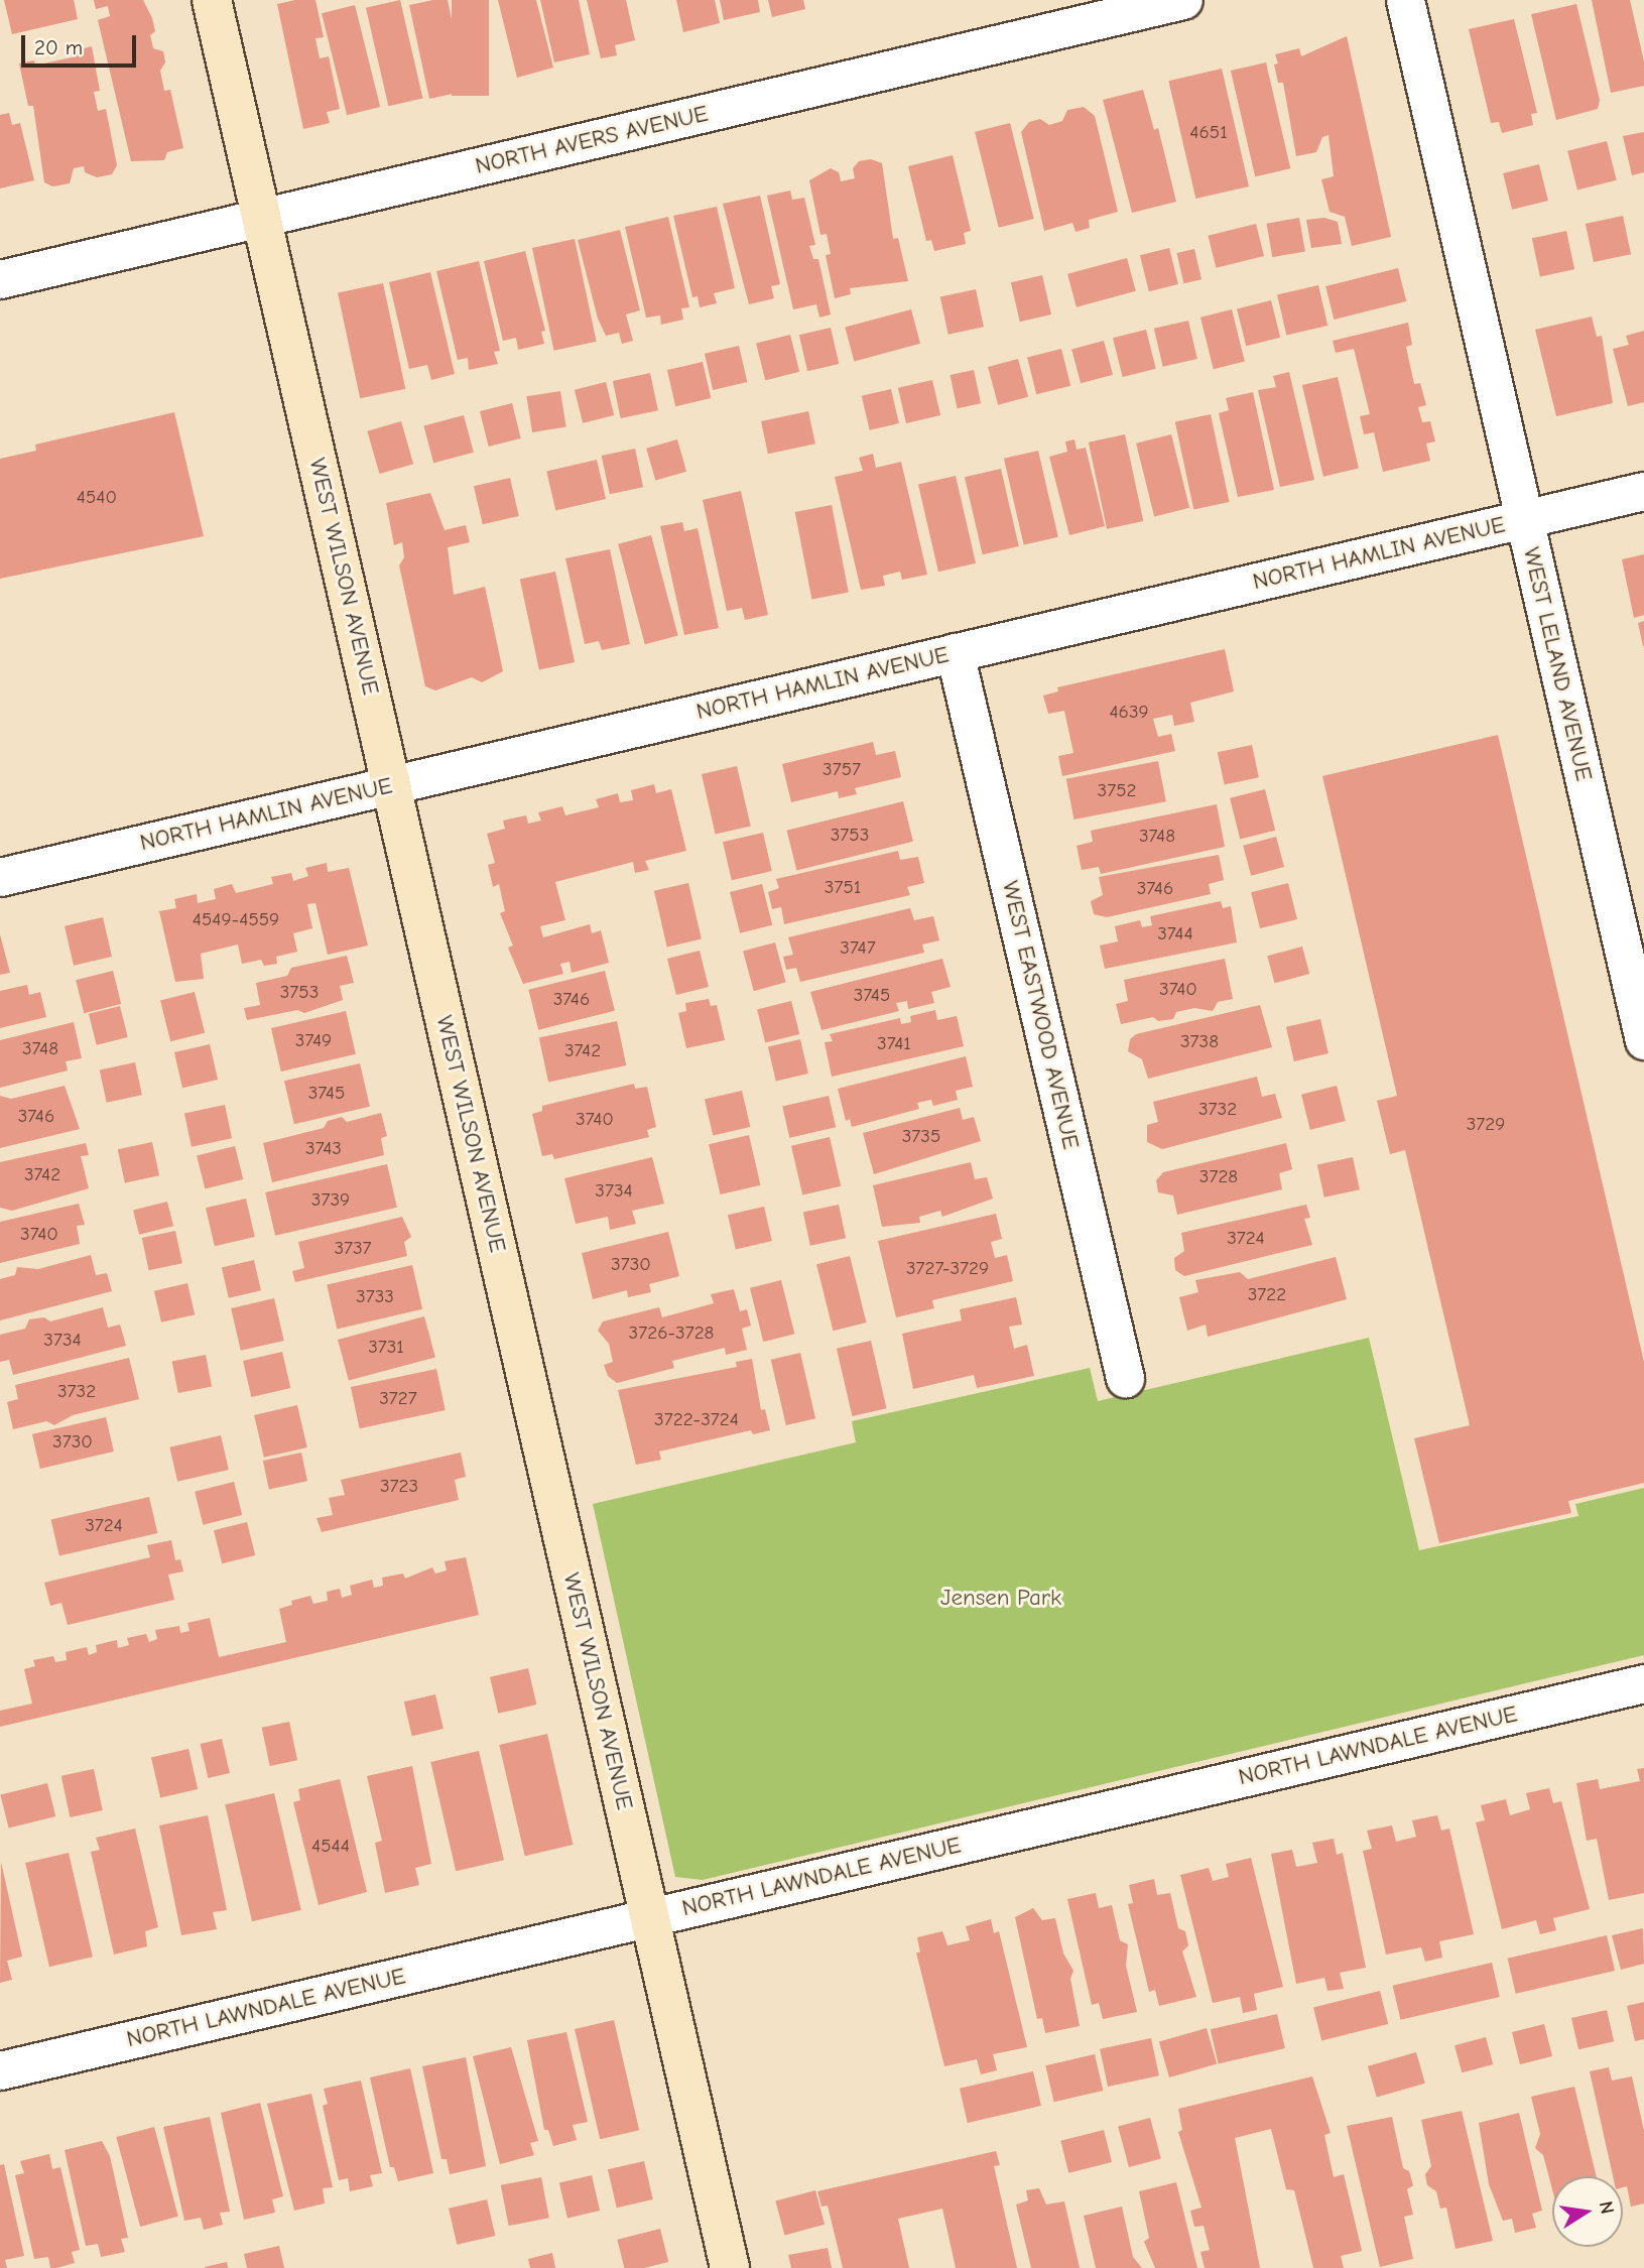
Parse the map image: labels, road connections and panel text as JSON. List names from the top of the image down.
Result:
{
  "streets": {
    "street": [
      "NORTH AVERS AVENUE",
      "NORTH HAMLIN AVENUE",
      "WEST WILSON AVENUE",
      "WEST LELAND AVENUE",
      "WEST EASTWOOD AVENUE",
      "NORTH LAWNDALE AVENUE"
    ]
  },
  "crossings": [
    ["NORTH AVERS AVENUE", "WEST WILSON AVENUE"],
    ["NORTH HAMLIN AVENUE", "WEST WILSON AVENUE"],
    ["NORTH HAMLIN AVENUE", "WEST LELAND AVENUE"],
    ["NORTH HAMLIN AVENUE", "WEST EASTWOOD AVENUE"],
    ["WEST WILSON AVENUE", "NORTH LAWNDALE AVENUE"]
  ],
  "parks": ["Jensen Park"],
  "house_numbers": [
    "4651",
    "4540",
    "4639",
    "3757",
    "3752",
    "3753",
    "3748",
    "3751",
    "3746",
    "4549-4559",
    "3744",
    "3747",
    "3740",
    "3753",
    "3745",
    "3746",
    "3749",
    "3738",
    "3741",
    "3748",
    "3742",
    "3745",
    "3732",
    "3746",
    "3740",
    "3729",
    "3735",
    "3743",
    "3742",
    "3728",
    "3734",
    "3739",
    "3740",
    "3724",
    "3737",
    "3730",
    "3727-3729",
    "3722",
    "3733",
    "3726-3728",
    "3734",
    "3731",
    "3732",
    "3727",
    "3722-3724",
    "3730",
    "3723",
    "3724",
    "4544"
  ],
  "scale_bar": "20 m",
  "north": "right"
}
